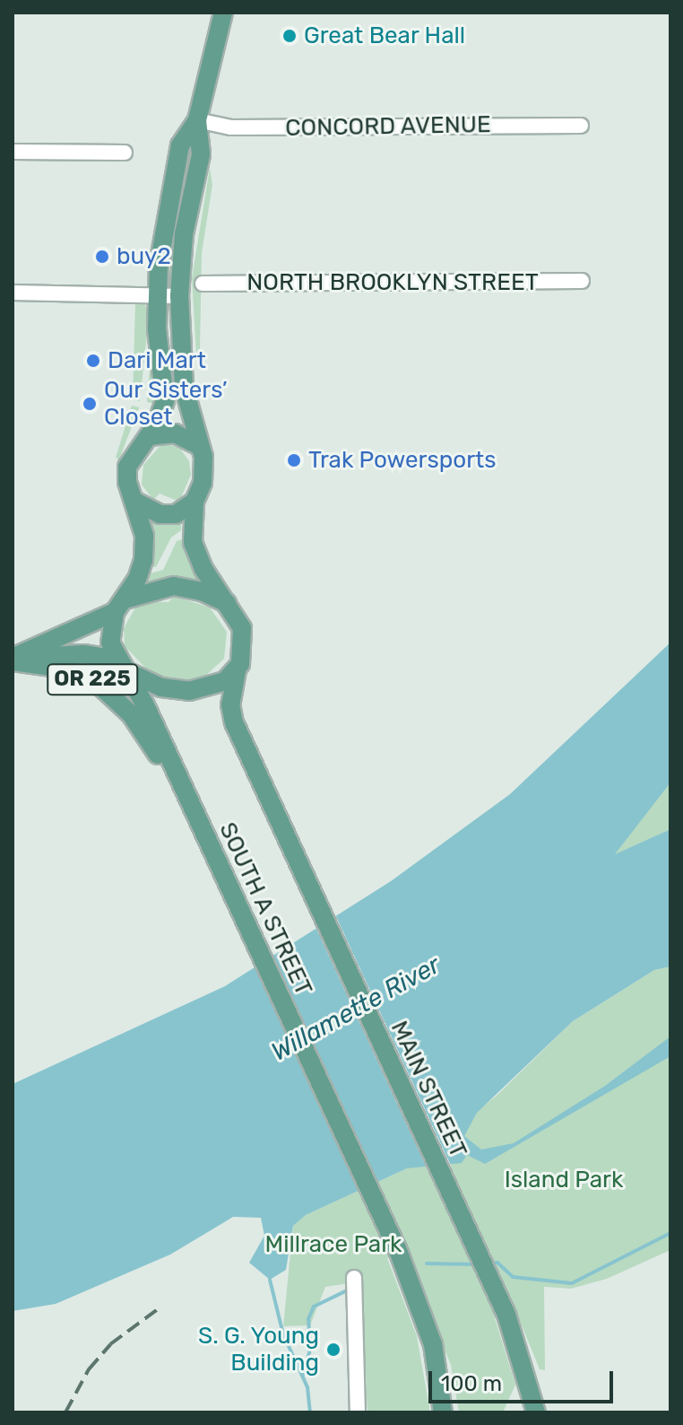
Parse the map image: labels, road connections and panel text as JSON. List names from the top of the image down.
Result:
{
  "streets": {
    "main road": ["OR 225", "SOUTH A STREET", "MAIN STREET"],
    "street": ["CONCORD AVENUE", "NORTH BROOKLYN STREET"]
  },
  "crossings": [
    ["OR 225", "SOUTH A STREET"],
    ["OR 225", "MAIN STREET"],
    ["SOUTH A STREET", "MAIN STREET"]
  ],
  "water": ["Willamette River"],
  "parks": ["Island Park", "Millrace Park"],
  "places": [
    "Great Bear Hall",
    "buy2",
    "Dari Mart",
    "Our Sisters’ Closet",
    "Trak Powersports",
    "S. G. Young Building"
  ],
  "scale_bar": "100 m"
}
